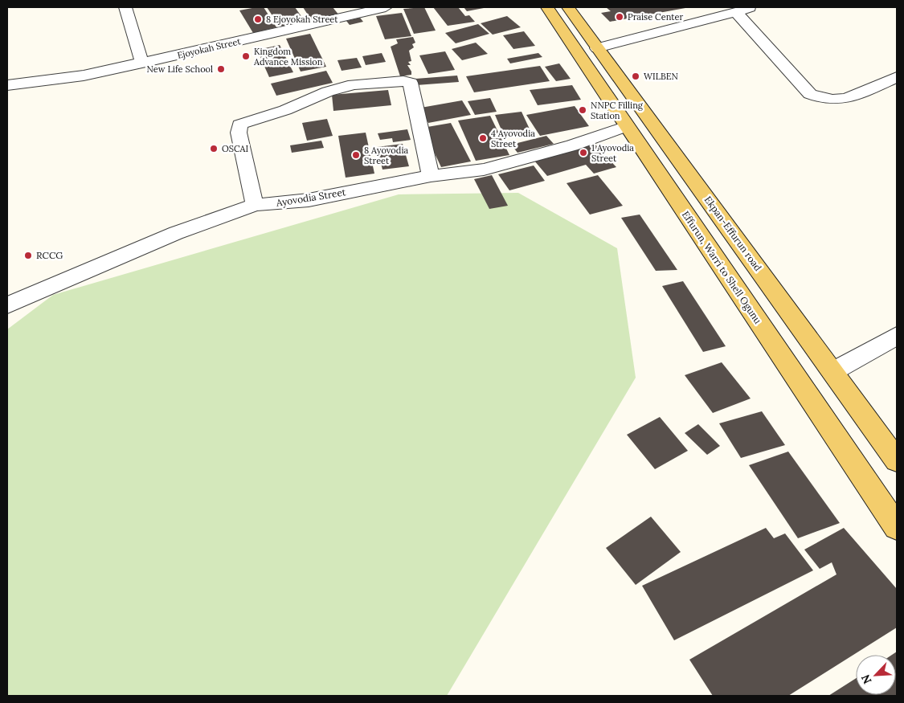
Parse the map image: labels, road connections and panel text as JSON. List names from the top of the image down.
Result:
{
  "streets": {
    "main road": ["Ekpan-Effurun road", "Effurun, Warri to Shell Ogunu"],
    "street": ["Ejoyokah Street", "Ayovodia Street"]
  },
  "crossings": [
    ["Ayovodia Street", "Effurun, Warri to Shell Ogunu"]
  ],
  "places": [
    "Praise Center",
    "8 Ejoyokah Street",
    "Kingdom Advance Mission",
    "New Life School",
    "WILBEN",
    "NNPC Filling Station",
    "4 Ayovodia Street",
    "OSCAI",
    "1 Ayovodia Street",
    "8 Ayovodia Street",
    "RCCG"
  ],
  "north": "bottom left"
}
